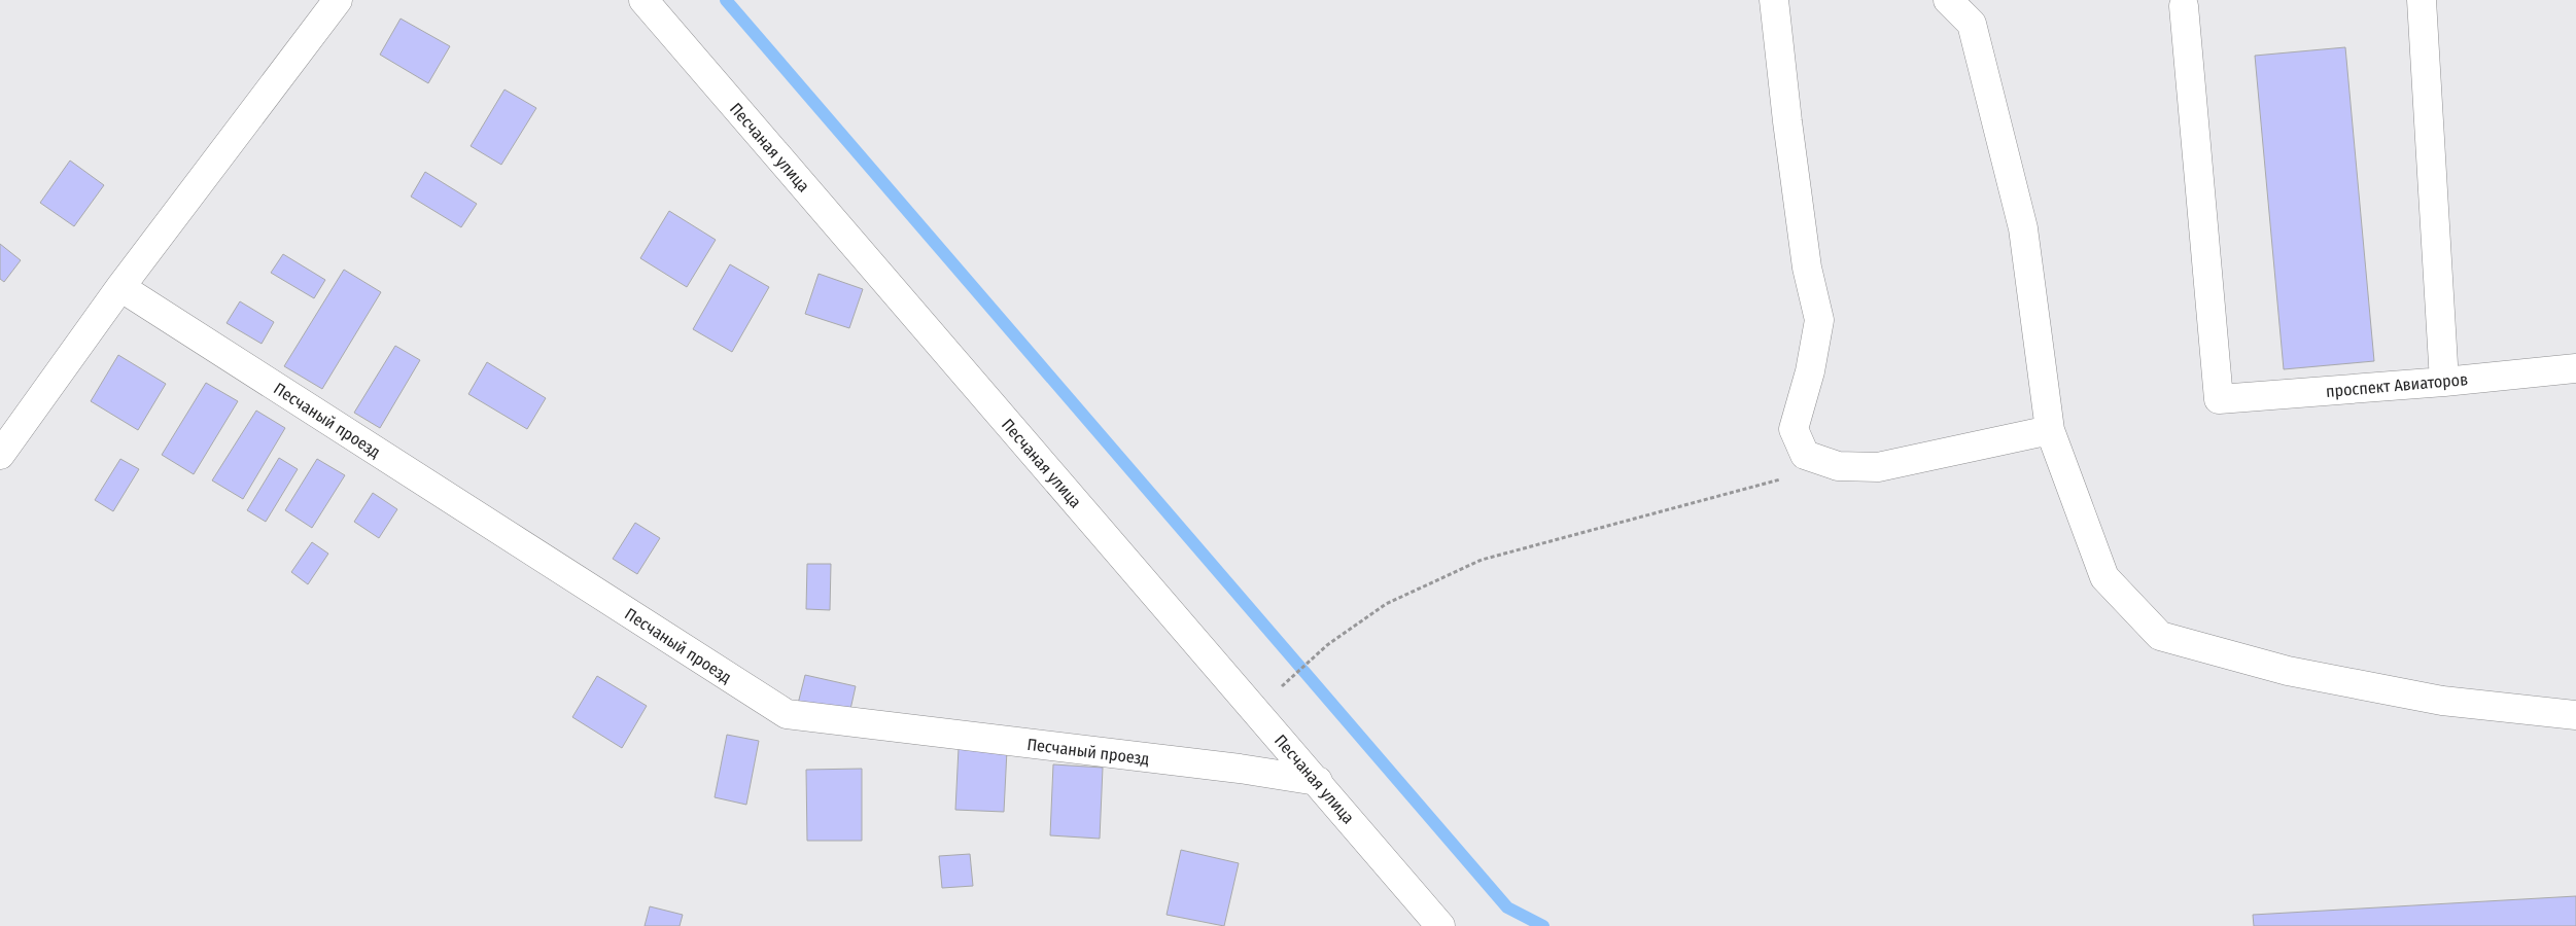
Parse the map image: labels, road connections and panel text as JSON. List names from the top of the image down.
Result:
{
  "streets": {
    "street": ["Песчаная улица", "проспект Авиаторов", "Песчаный проезд"]
  },
  "crossings": [
    ["Песчаная улица", "Песчаный проезд"]
  ]
}
